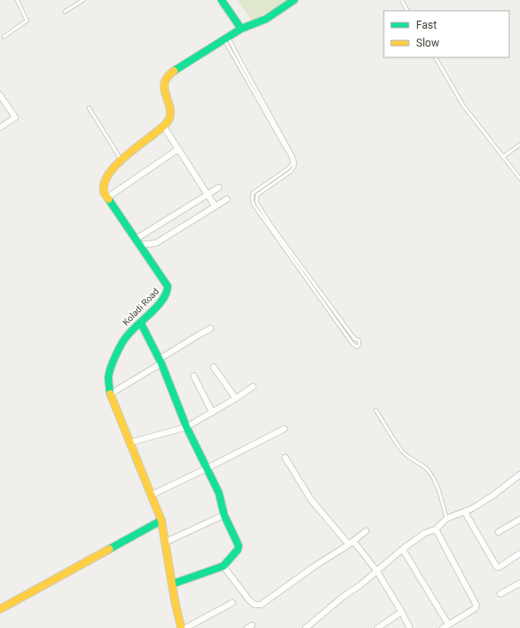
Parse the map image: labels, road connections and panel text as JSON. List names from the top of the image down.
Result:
{
  "streets": {
    "street": ["Koladi Road"]
  },
  "legend": ["Fast", "Slow"]
}
